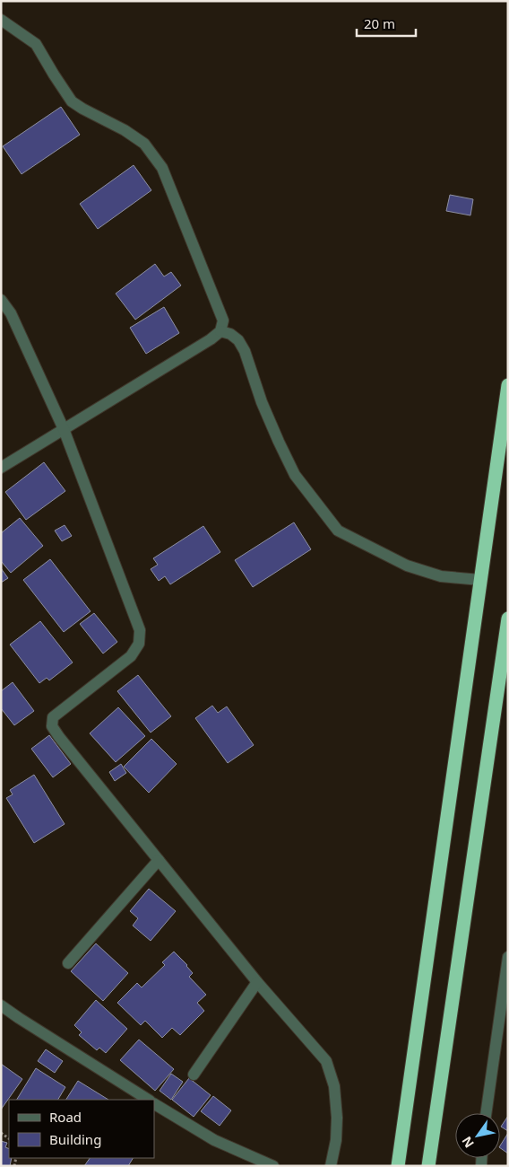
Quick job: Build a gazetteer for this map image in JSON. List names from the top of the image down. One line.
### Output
{"legend":["Road","Building"],"scale_bar":"20 m","north":"bottom left"}
